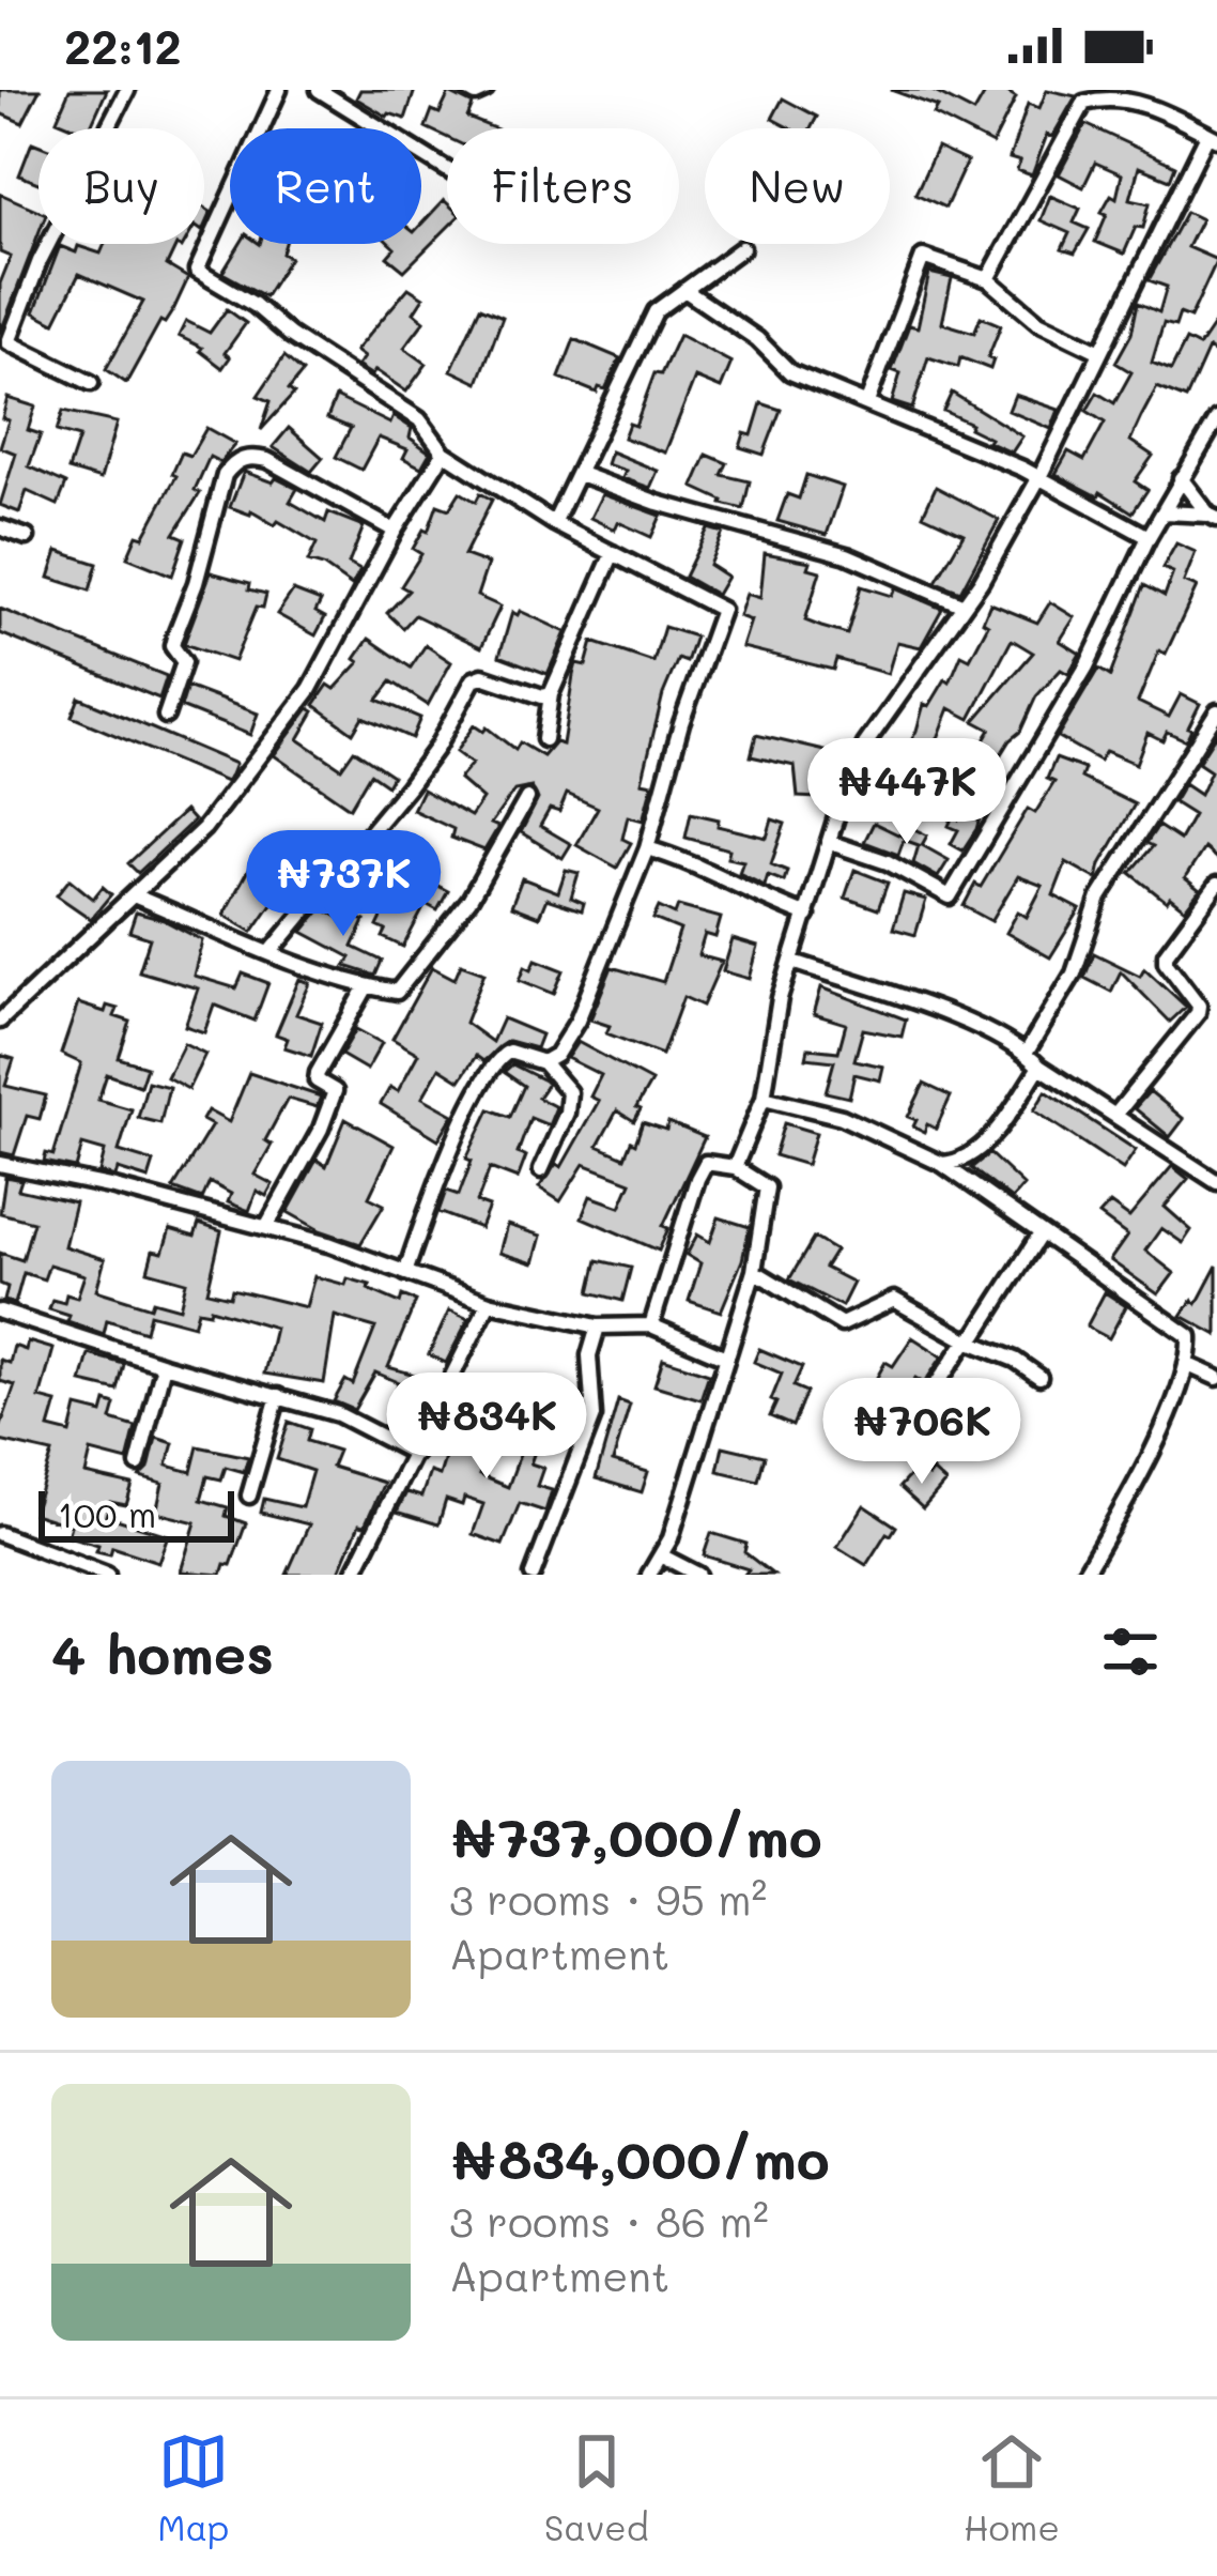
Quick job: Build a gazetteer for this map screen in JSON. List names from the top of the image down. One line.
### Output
{"scale_bar":"100 m","page":{"status":"22:12","chip":["Buy","Rent","Filters","New"],"price":["₦447K","₦737K","₦834K","₦706K"],"scale":"100 m","heading":"4 homes","list":[{"name":"₦737,000/mo","note":"3 rooms · 95 m² · Apartment"},{"name":"₦834,000/mo","note":"3 rooms · 86 m² · Apartment"}],"tabs":["Map","Saved","Home"]}}
